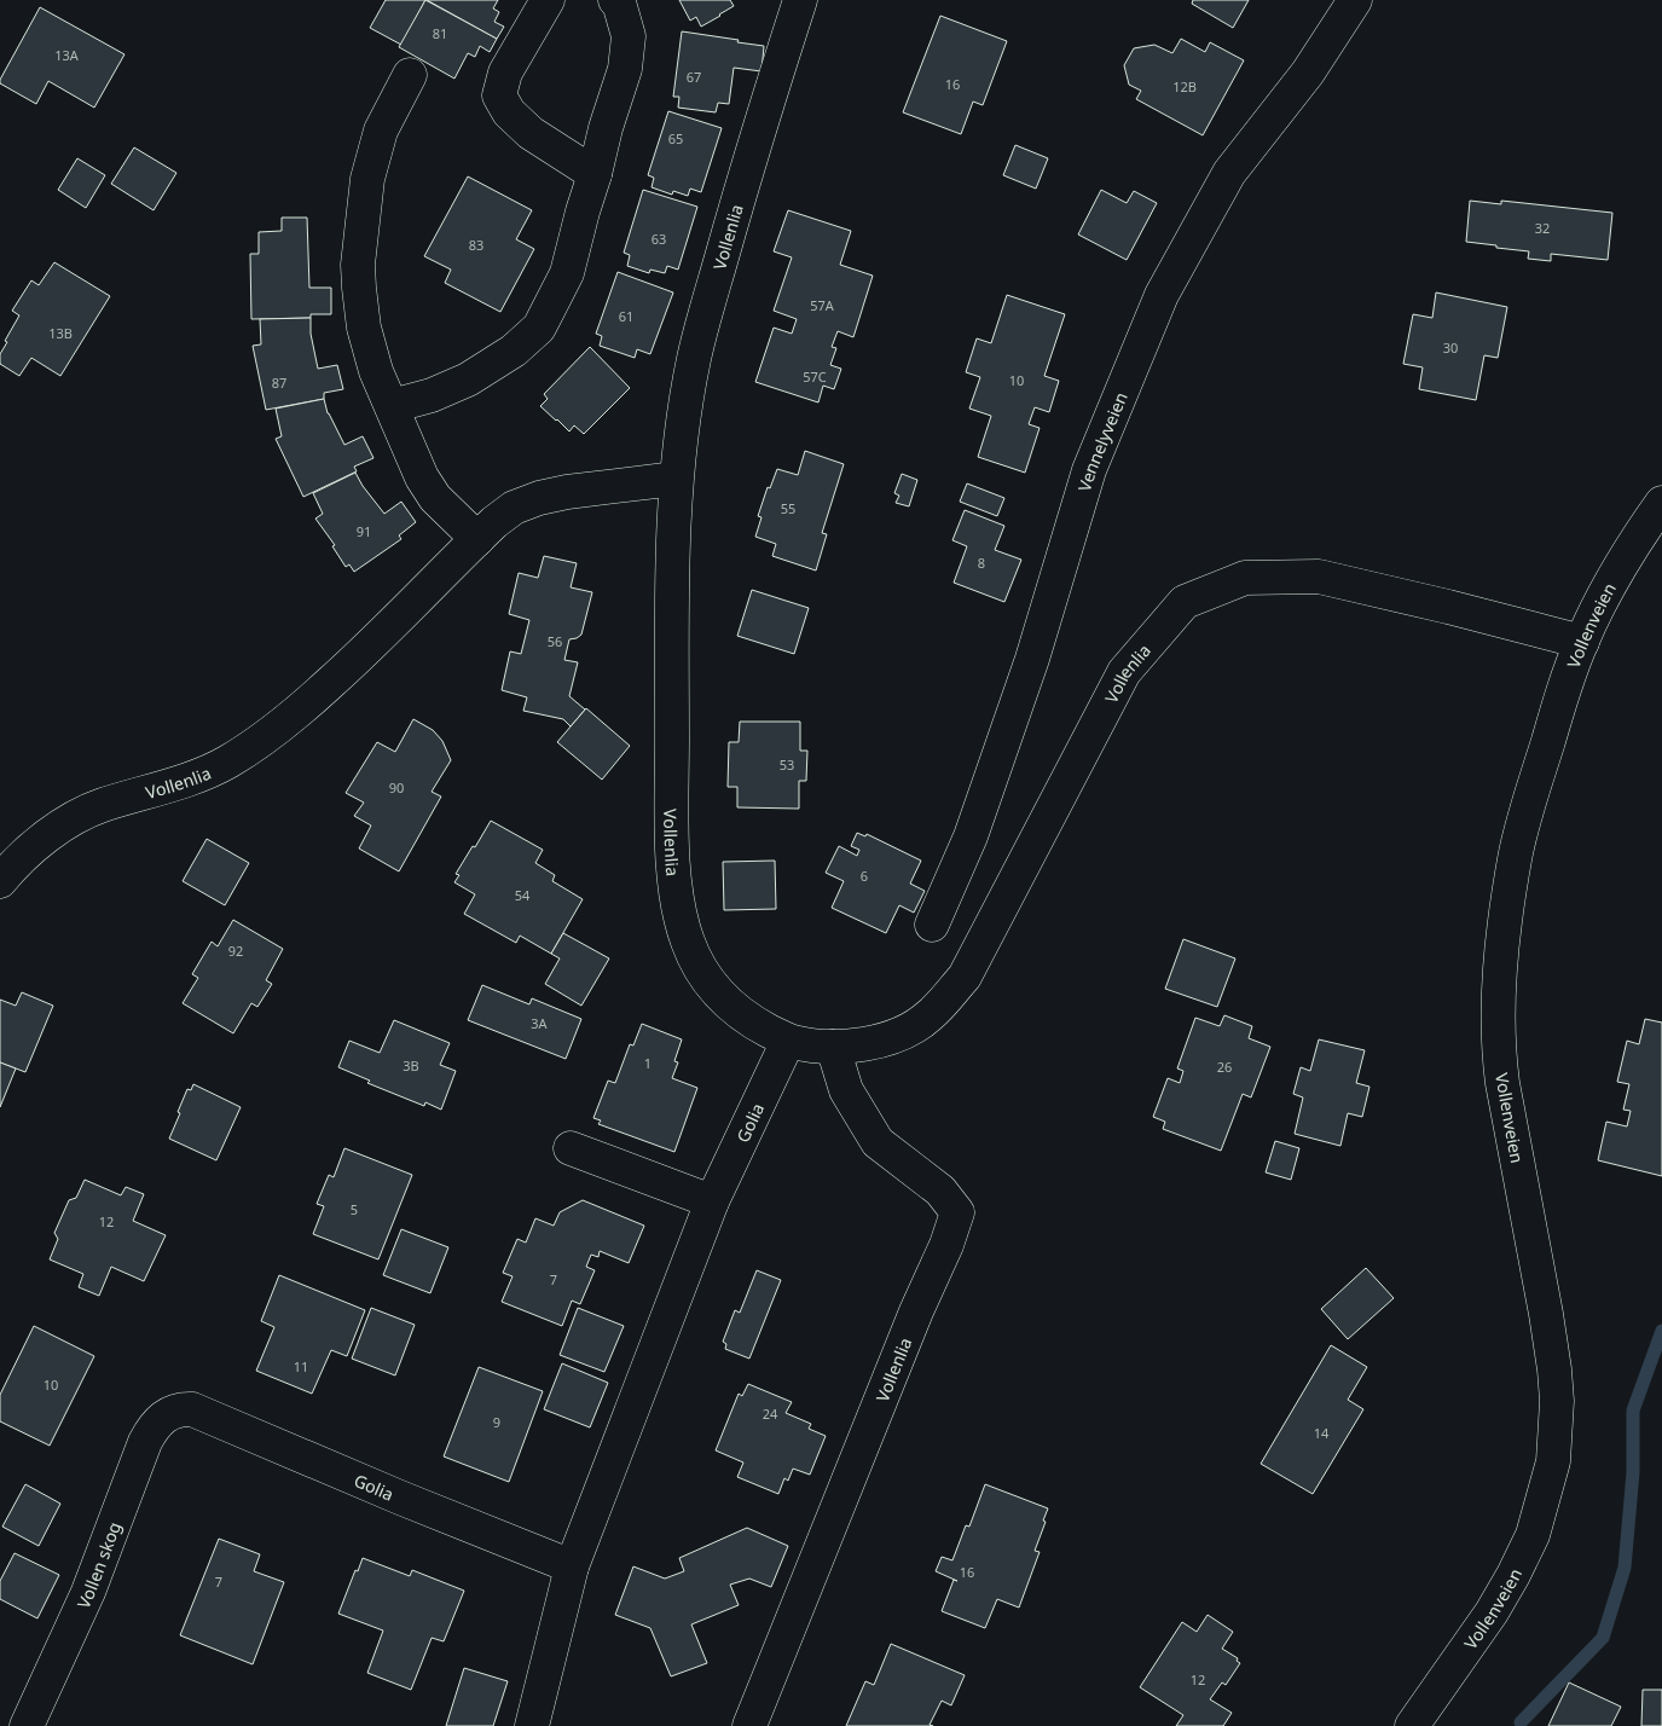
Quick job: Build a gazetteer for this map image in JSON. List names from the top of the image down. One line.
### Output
{"streets":{"street":["Vollenlia","Vennelyveien","Vollenveien","Golia","Vollen skog"]},"crossings":[["Vollenlia","Vollenveien"],["Vollenlia","Golia"],["Golia","Vollen skog"]],"house_numbers":["81","13A","67","16","12B","65","32","63","83","57A","61","13B","30","57C","10","87","55","91","8","56","53","90","6","54","92","3A","1","3B","26","5","12","7","11","10","24","9","14","16","7","12"]}
